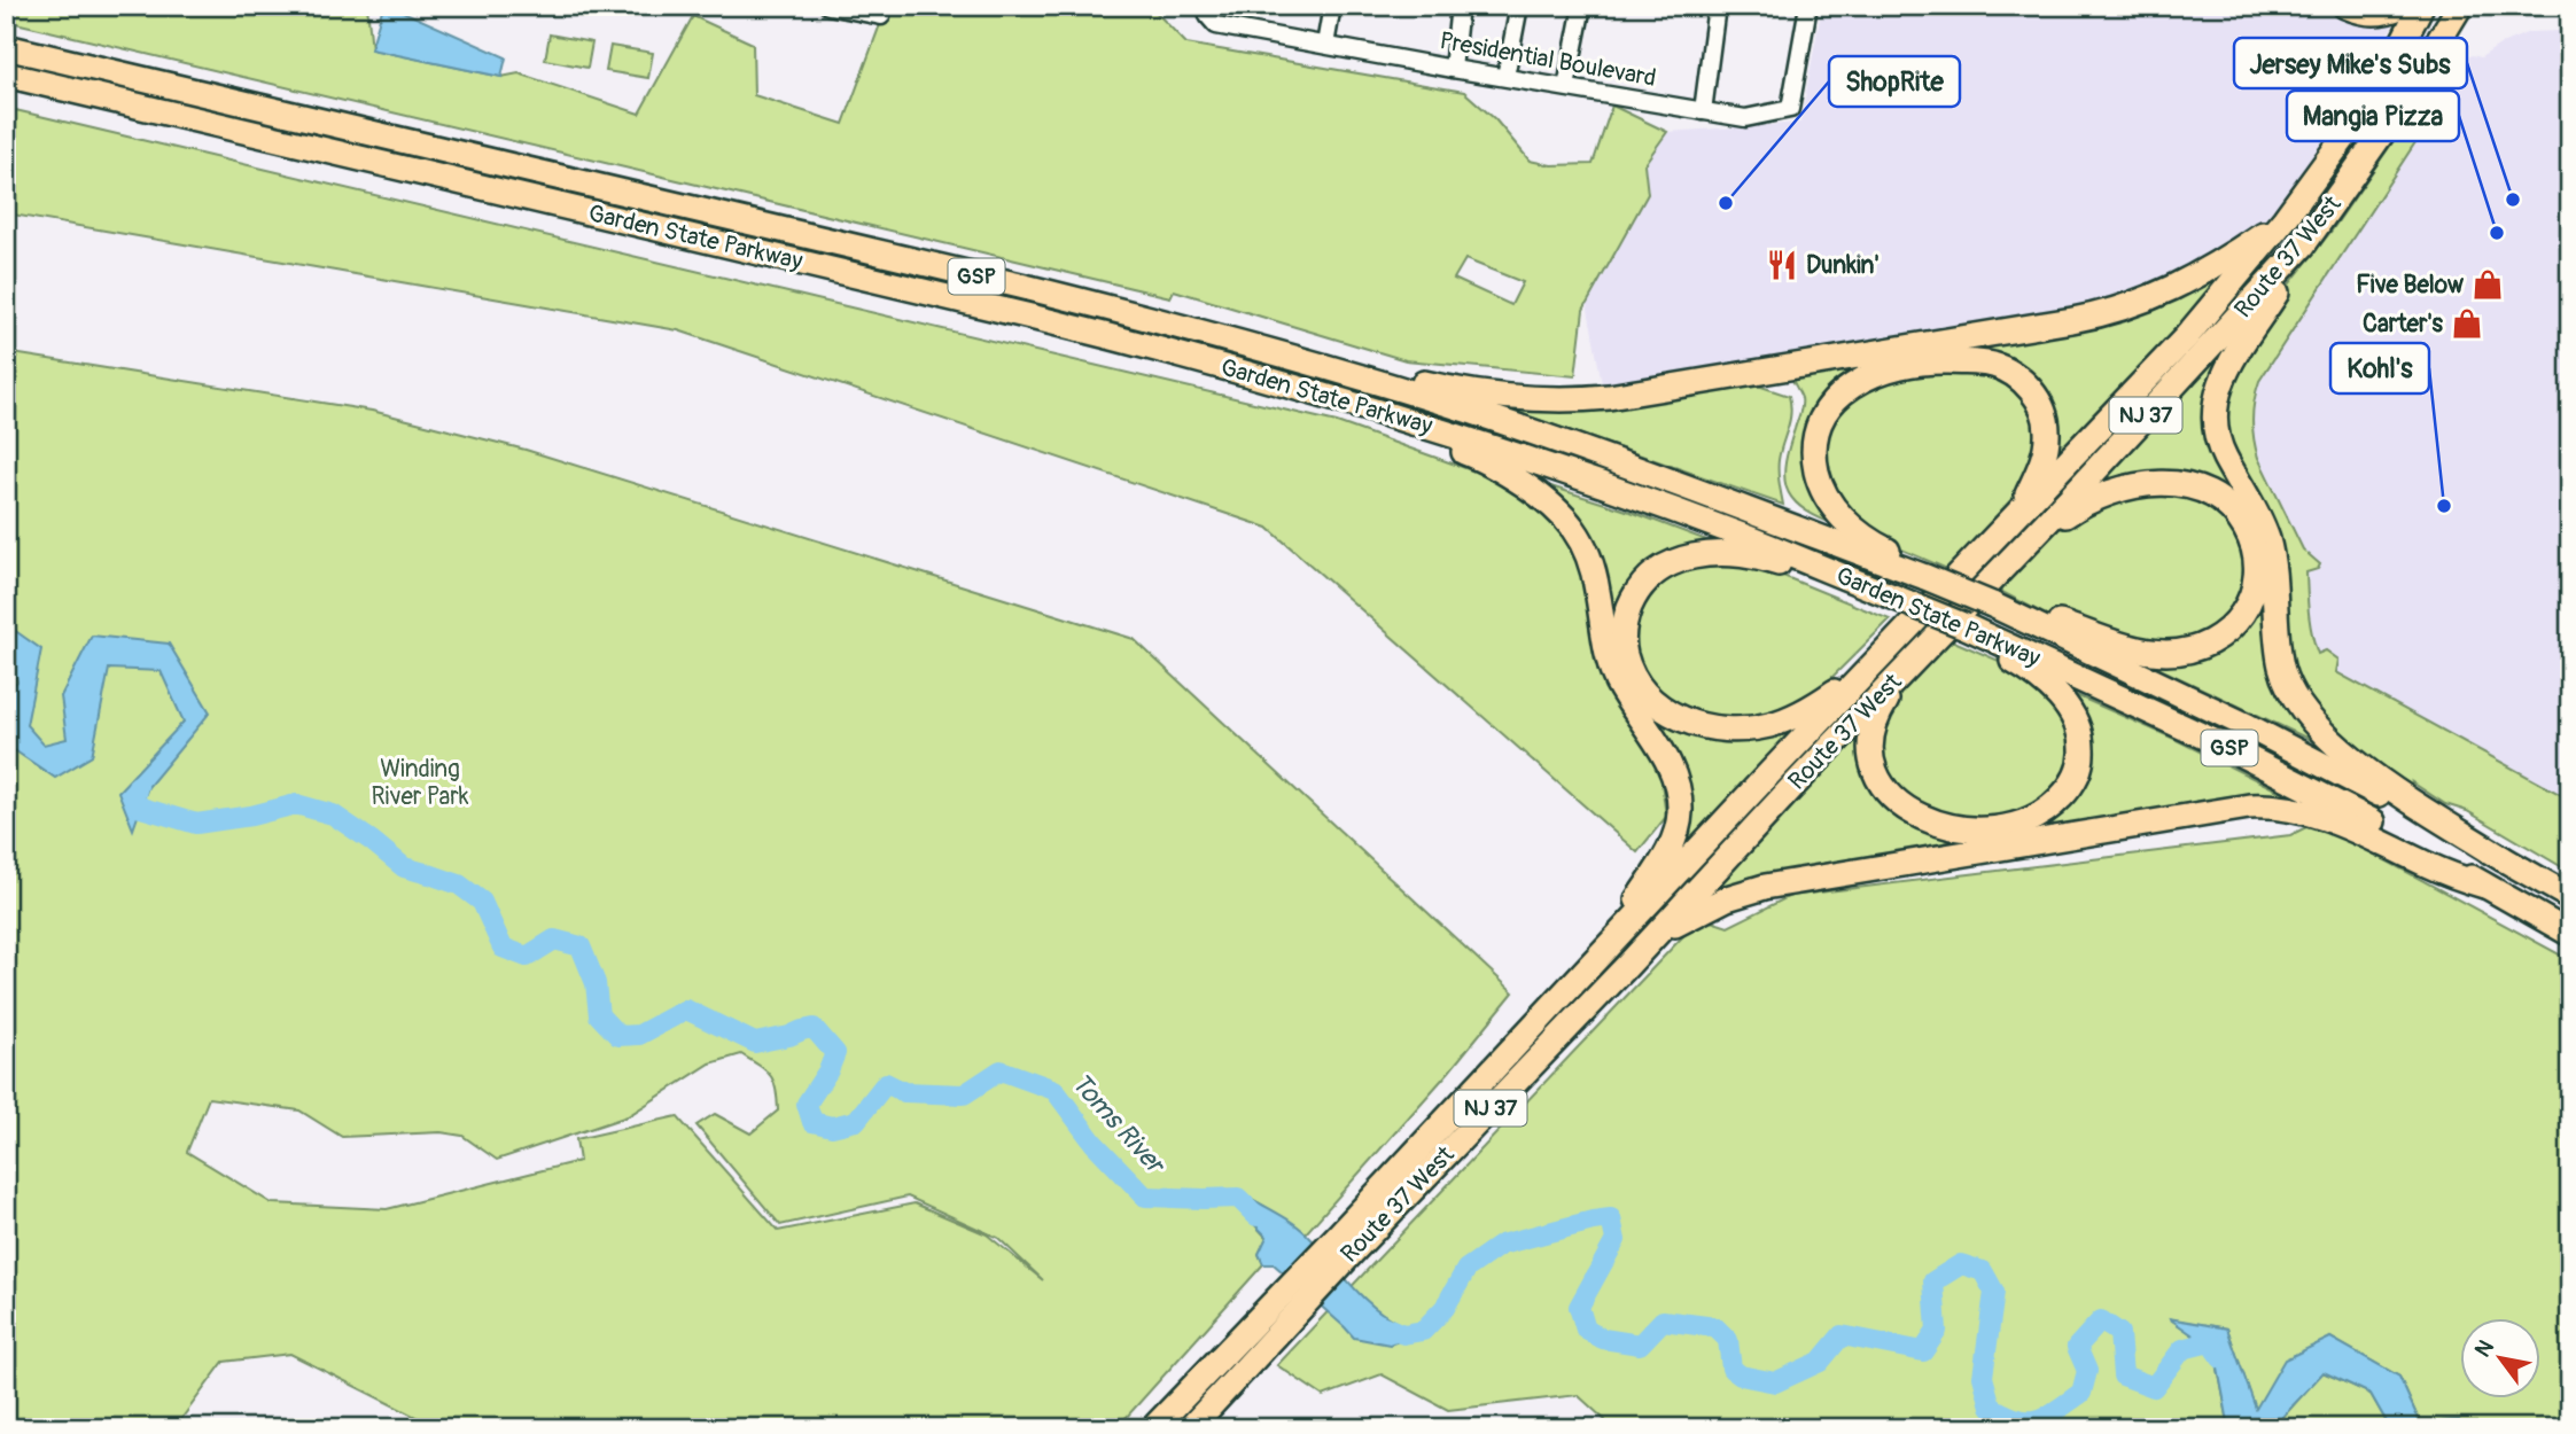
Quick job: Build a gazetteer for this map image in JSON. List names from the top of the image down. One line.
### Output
{"streets":{"highway":["Garden State Parkway","Route 37 West","GSP","NJ 37"],"street":["Presidential Boulevard"]},"water":["Toms River"],"parks":["Winding River Park"],"places":{"other":["Jersey Mike's Subs","ShopRite","Mangia Pizza","Kohl's"],"restaurant":["Dunkin'"],"shop":["Five Below","Carter's"]},"north":"top left"}
